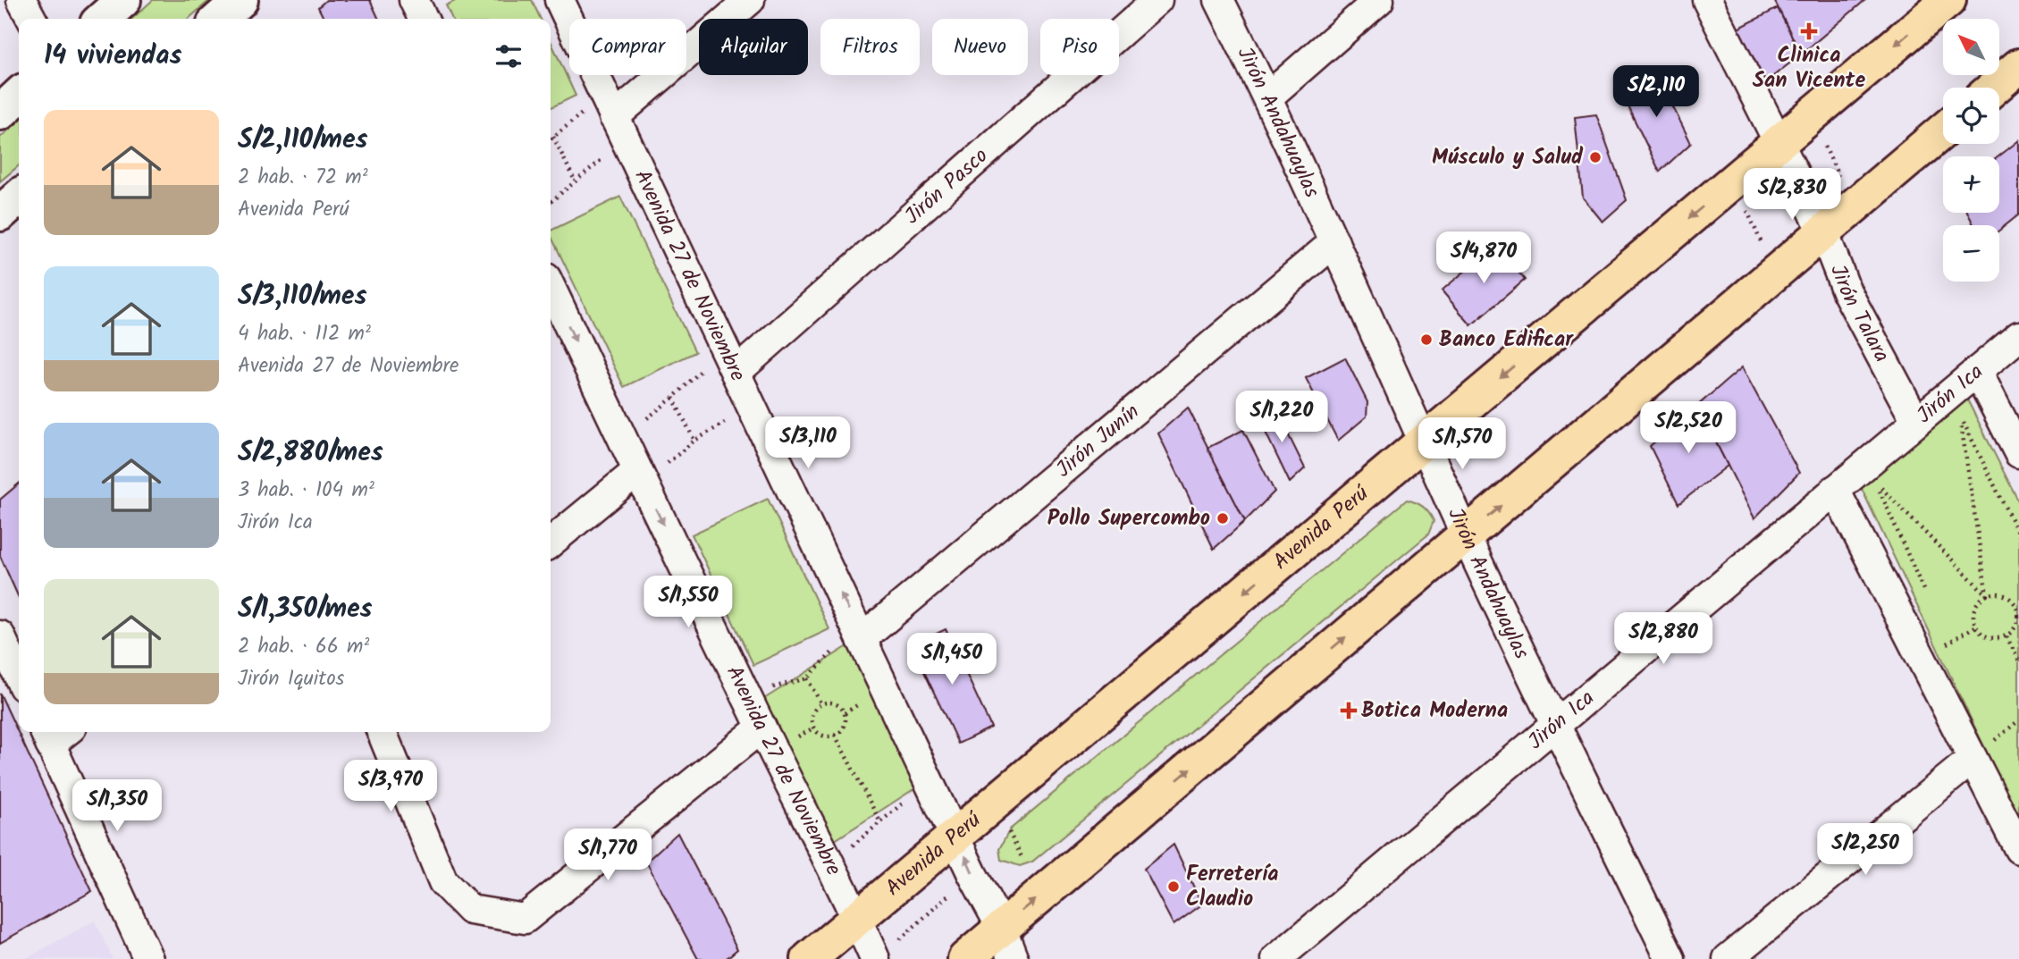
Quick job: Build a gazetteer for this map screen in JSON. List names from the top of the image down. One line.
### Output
{"streets":{"main road":["Avenida Perú"],"street":["Jirón Andahuaylas","Jirón Pasco","Avenida 27 de Noviembre","Jirón Talara","Jirón Ica","Jirón Junín"]},"crossings":[["Jirón Andahuaylas","Jirón Ica"],["Jirón Andahuaylas","Jirón Junín"],["Jirón Andahuaylas","Avenida Perú"],["Jirón Pasco","Avenida 27 de Noviembre"],["Avenida 27 de Noviembre","Jirón Junín"],["Avenida 27 de Noviembre","Avenida Perú"],["Jirón Talara","Jirón Ica"],["Jirón Talara","Avenida Perú"]],"places":{"health":["Clinica San Vicente","Botica Moderna"],"other":["Músculo y Salud","Banco Edificar","Pollo Supercombo","Ferretería Claudio"]},"north":"top left","page":{"map_buttons":["+","−"],"chip":["Comprar","Alquilar","Filtros","Nuevo","Piso"],"heading":"14 viviendas","price":["S/2,110","S/2,830","S/4,870","S/1,220","S/2,520","S/3,110","S/1,570","S/1,550","S/2,880","S/1,450","S/3,970","S/1,350","S/2,250","S/1,770"],"list":[{"name":"S/2,110/mes","note":"2 hab. · 72 m² · Avenida Perú"},{"name":"S/3,110/mes","note":"4 hab. · 112 m² · Avenida 27 de Noviembre"},{"name":"S/2,880/mes","note":"3 hab. · 104 m² · Jirón Ica"},{"name":"S/1,350/mes","note":"2 hab. · 66 m² · Jirón Iquitos"}]}}
